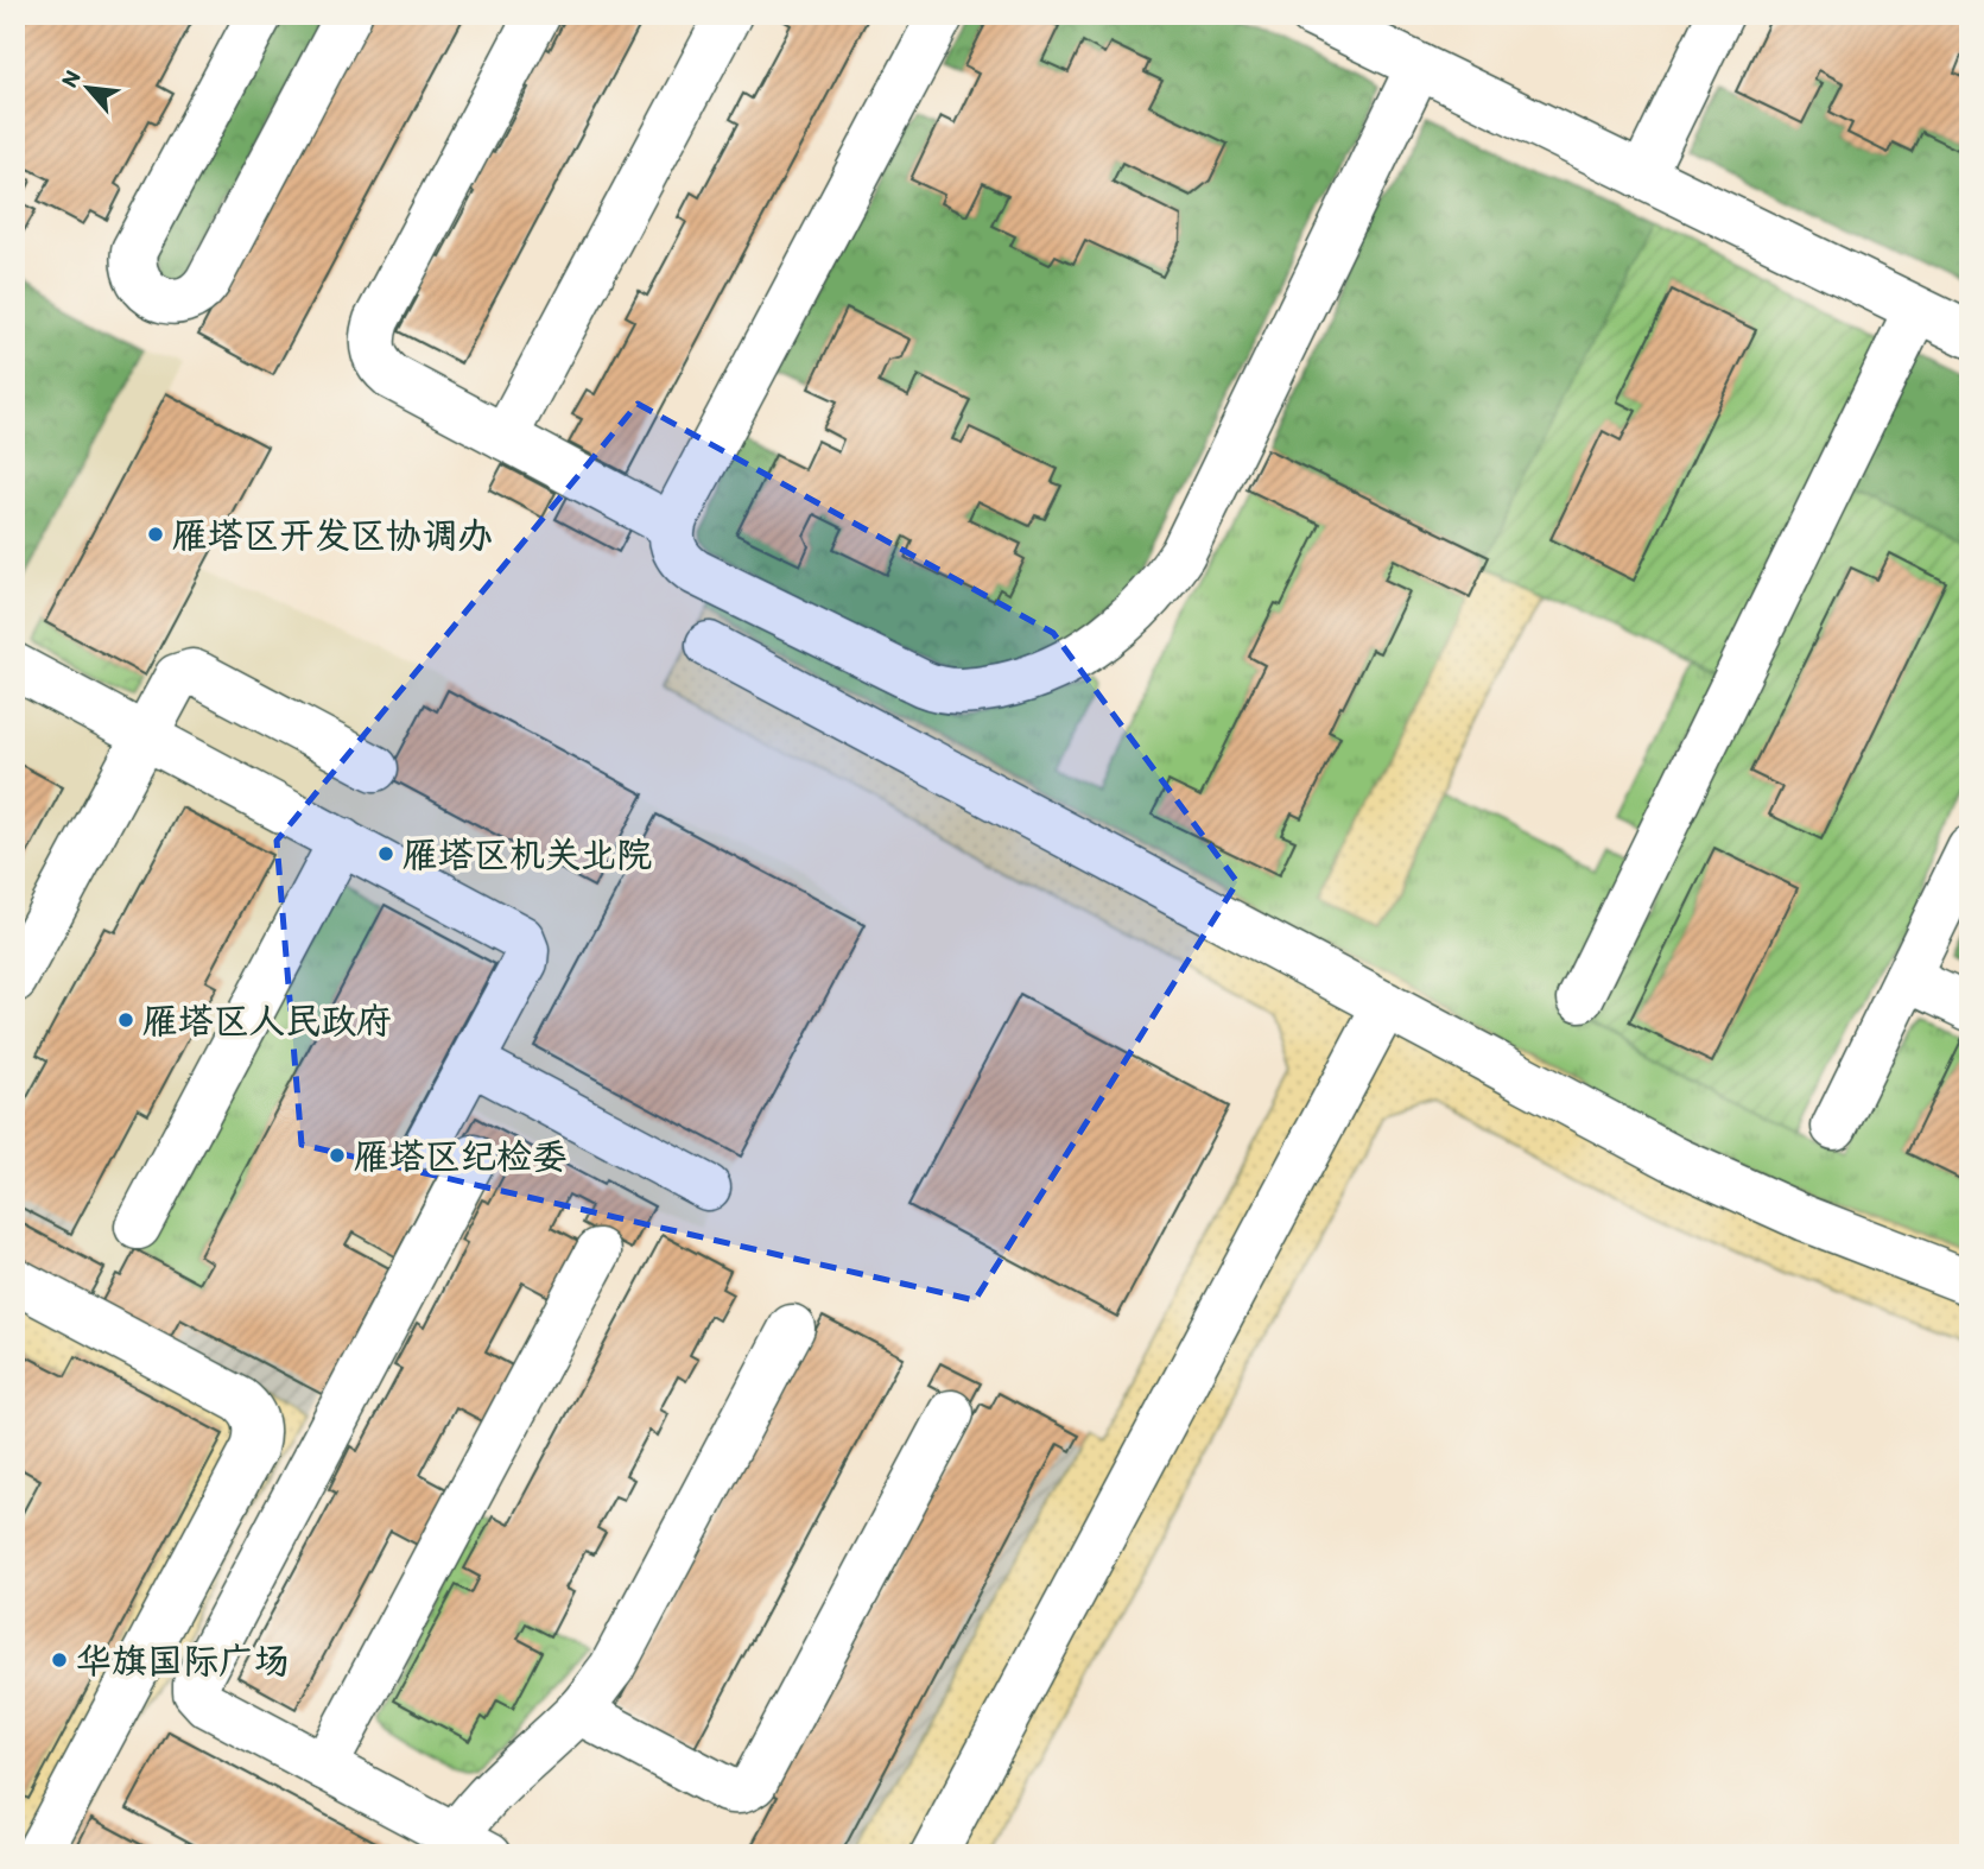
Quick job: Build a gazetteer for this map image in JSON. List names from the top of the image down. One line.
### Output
{"places":["雁塔区开发区协调办","雁塔区机关北院","雁塔区人民政府","雁塔区纪检委","华旗国际广场"],"north":"top left"}
